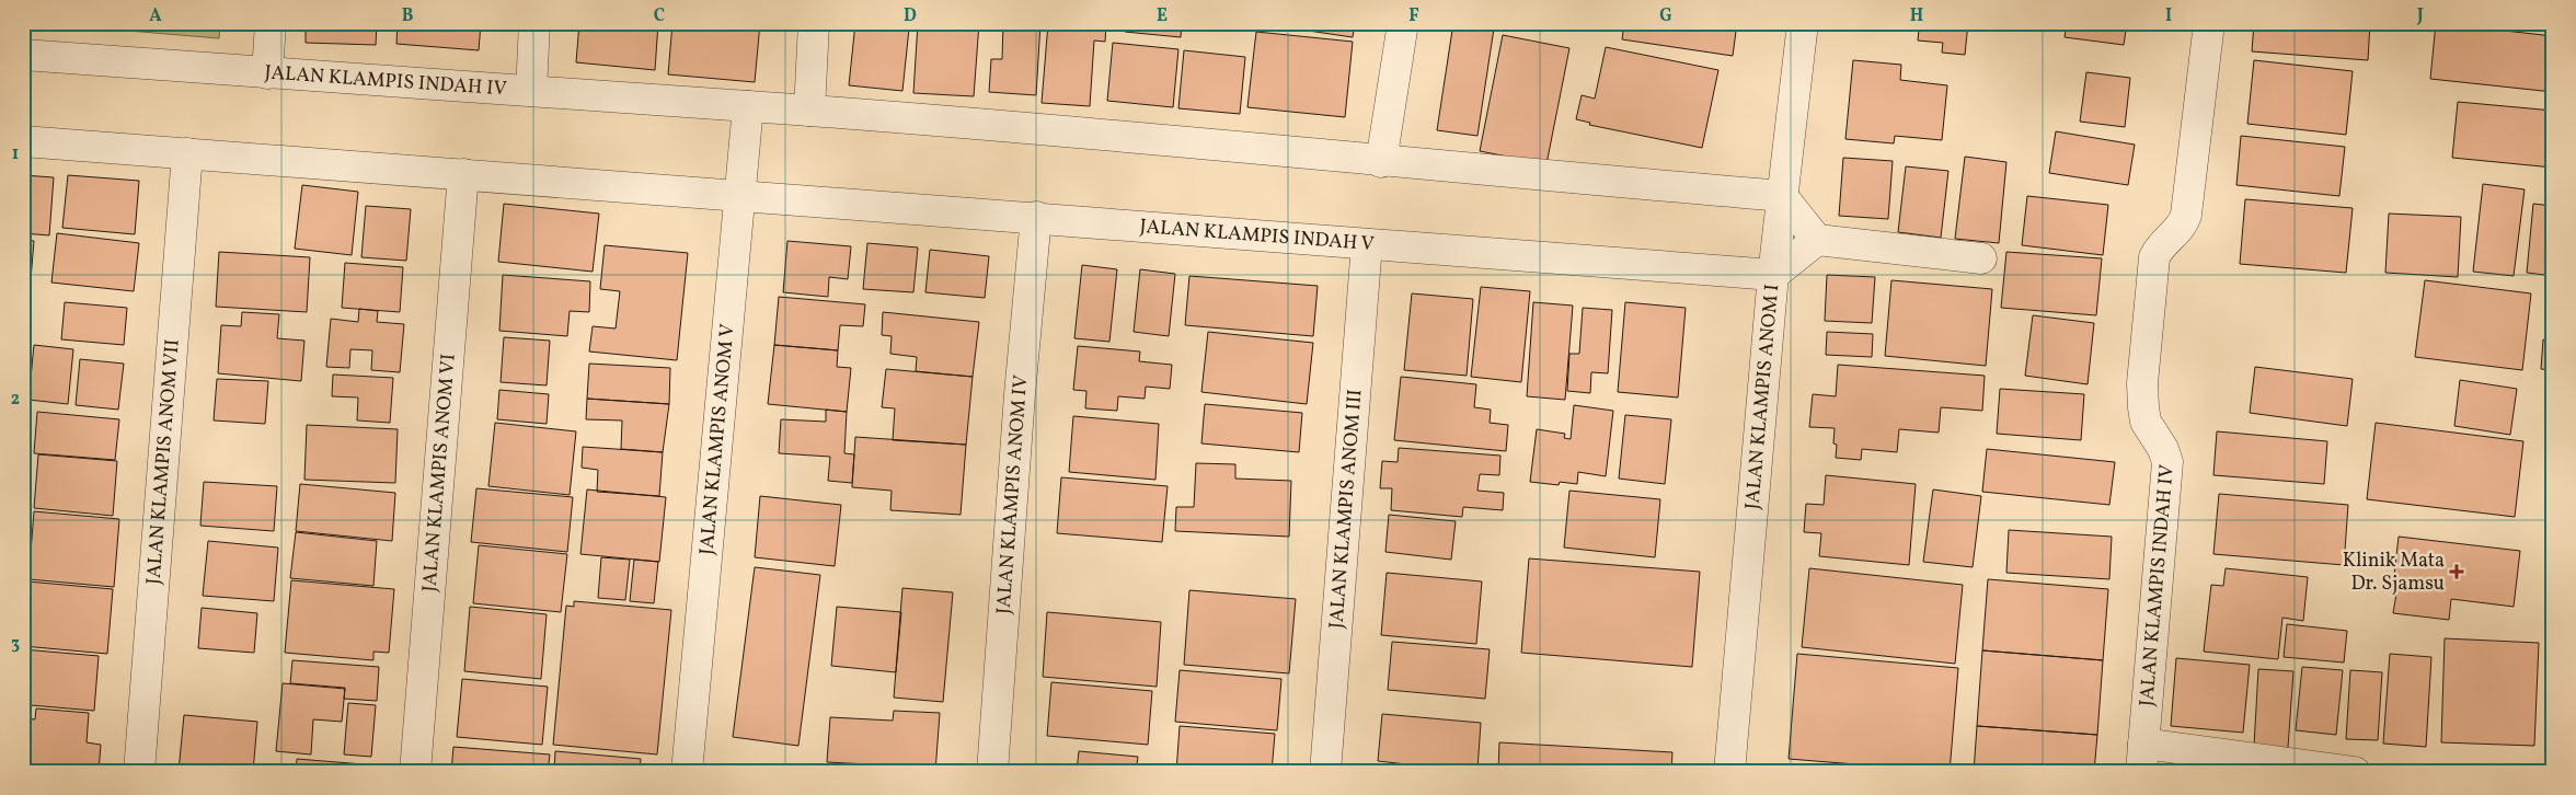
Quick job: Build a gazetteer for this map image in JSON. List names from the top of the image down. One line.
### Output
{"streets":{"street":["JALAN KLAMPIS INDAH IV","JALAN KLAMPIS INDAH V","JALAN KLAMPIS ANOM I","JALAN KLAMPIS ANOM V","JALAN KLAMPIS ANOM VII","JALAN KLAMPIS ANOM VI","JALAN KLAMPIS ANOM IV","JALAN KLAMPIS ANOM III"]},"crossings":[["JALAN KLAMPIS INDAH IV","JALAN KLAMPIS ANOM V"],["JALAN KLAMPIS INDAH V","JALAN KLAMPIS ANOM I"],["JALAN KLAMPIS INDAH V","JALAN KLAMPIS ANOM V"],["JALAN KLAMPIS INDAH V","JALAN KLAMPIS ANOM IV"],["JALAN KLAMPIS INDAH V","JALAN KLAMPIS ANOM III"]],"places":{"health":["Klinik Mata Dr. Sjamsu"]},"grid":{"columns":["A","B","C","D","E","F","G","H","I","J"],"rows":["1","2","3"]}}
